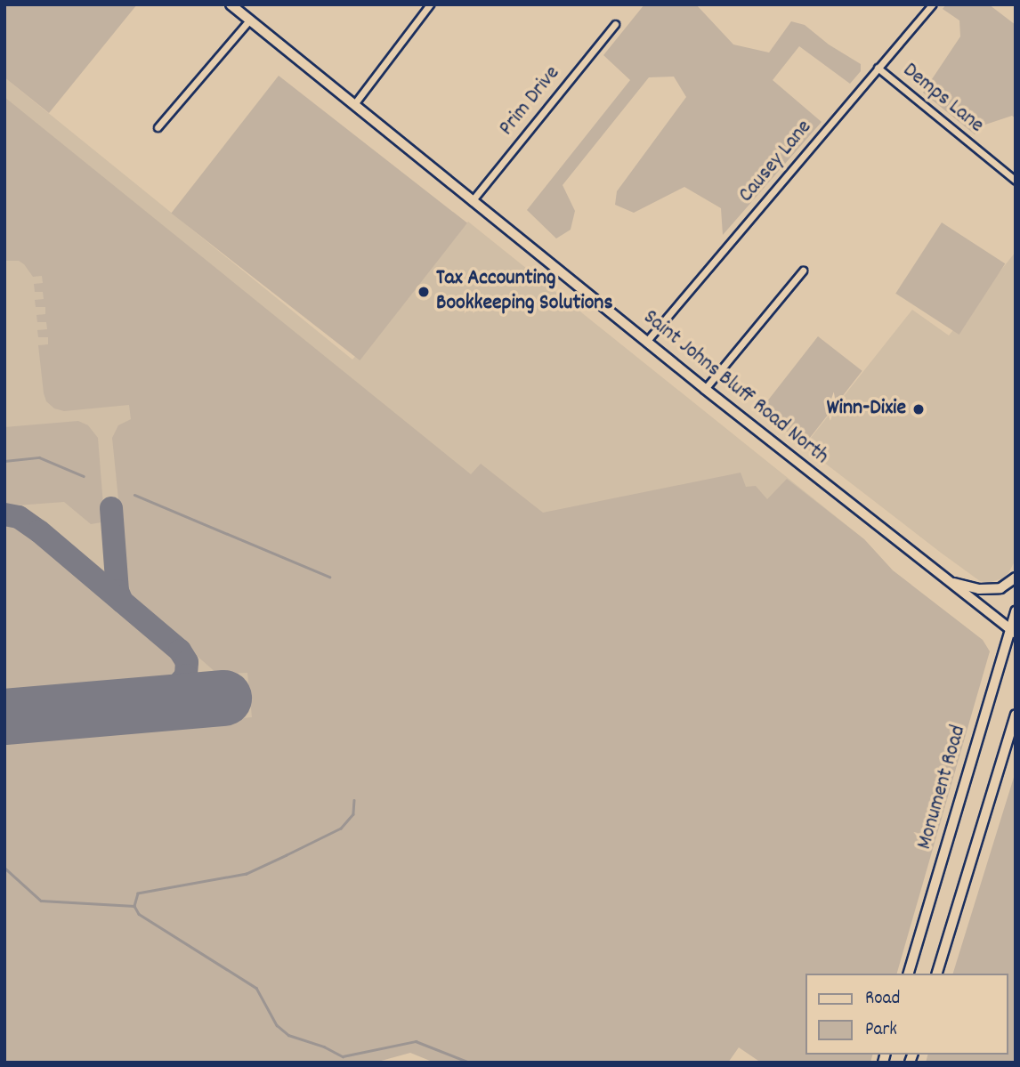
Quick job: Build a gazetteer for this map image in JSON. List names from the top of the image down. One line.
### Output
{"streets":{"main road":["Saint Johns Bluff Road North","Monument Road"],"street":["Demps Lane","Prim Drive","Causey Lane"]},"crossings":[["Demps Lane","Causey Lane"],["Prim Drive","Saint Johns Bluff Road North"],["Causey Lane","Saint Johns Bluff Road North"],["Saint Johns Bluff Road North","Monument Road"]],"places":["Tax Accounting Bookkeeping Solutions","Winn-Dixie"],"legend":["Road","Park"]}
